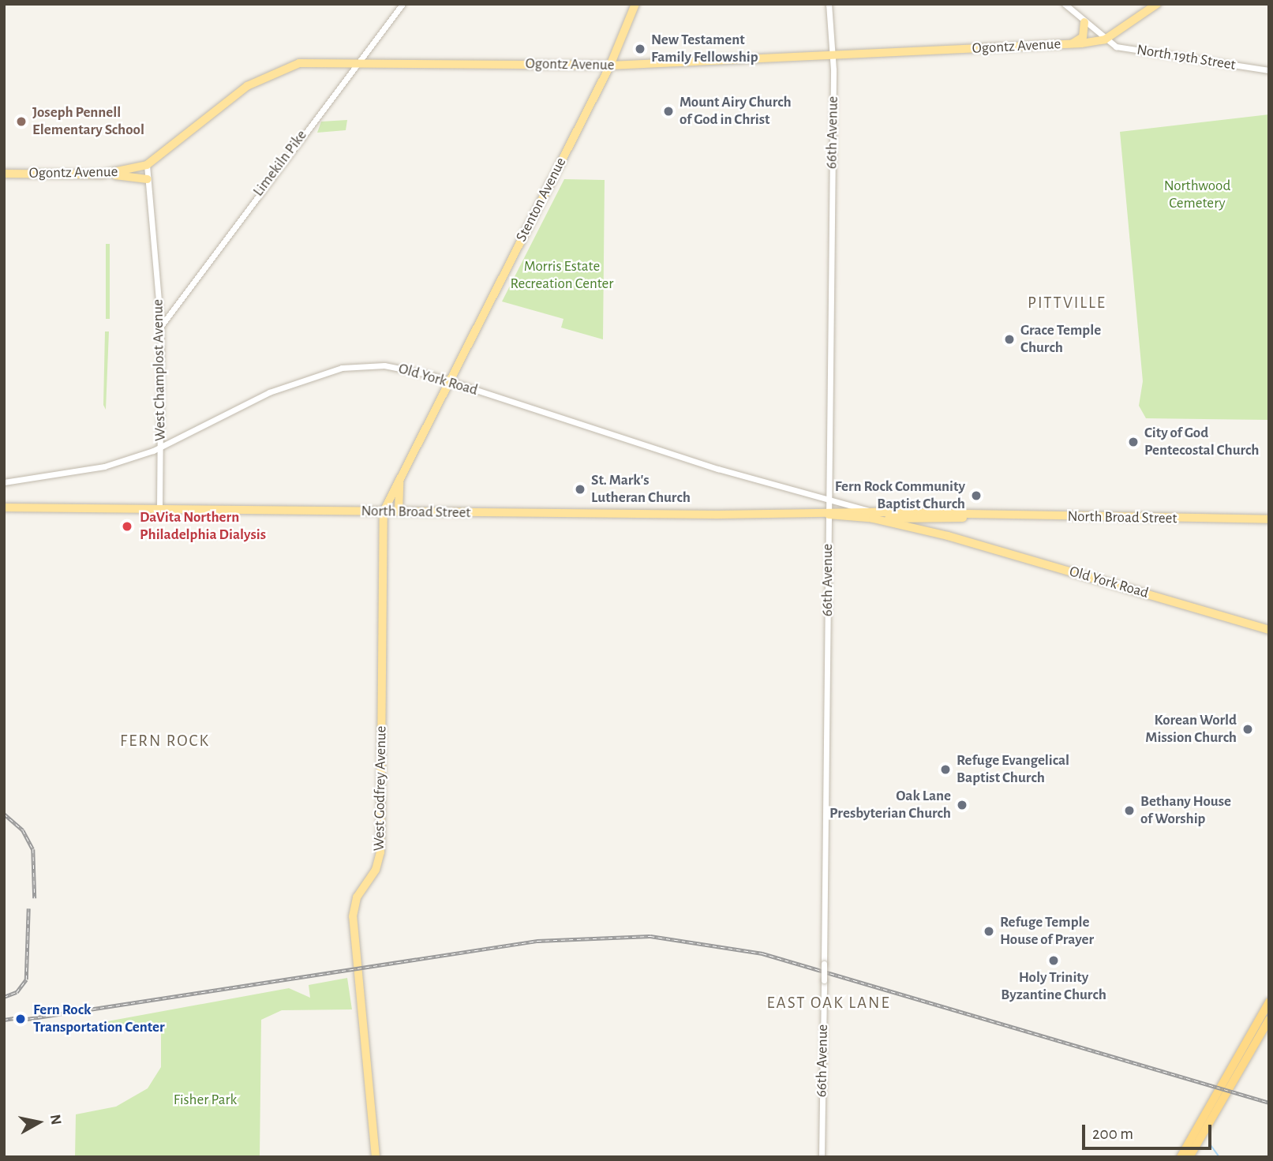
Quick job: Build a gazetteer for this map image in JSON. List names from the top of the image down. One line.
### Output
{"streets":{"main road":["Ogontz Avenue","Stenton Avenue","Old York Road","North Broad Street","West Godfrey Avenue"],"street":["North 19th Street","66th Avenue","Limekiln Pike","West Champlost Avenue"]},"crossings":[["Ogontz Avenue","North 19th Street"],["Ogontz Avenue","66th Avenue"],["Ogontz Avenue","Limekiln Pike"],["Ogontz Avenue","Stenton Avenue"],["Ogontz Avenue","West Champlost Avenue"],["66th Avenue","Old York Road"],["66th Avenue","North Broad Street"],["Limekiln Pike","West Champlost Avenue"],["Stenton Avenue","Old York Road"],["Stenton Avenue","North Broad Street"],["Stenton Avenue","West Godfrey Avenue"],["West Champlost Avenue","Old York Road"],["West Champlost Avenue","North Broad Street"],["Old York Road","North Broad Street"],["North Broad Street","West Godfrey Avenue"]],"districts":["PITTVILLE","FERN ROCK","EAST OAK LANE"],"parks":["Northwood Cemetery","Morris Estate Recreation Center","Fisher Park"],"places":["New Testament Family Fellowship","Mount Airy Church of God in Christ","Joseph Pennell Elementary School","Grace Temple Church","City of God Pentecostal Church","St. Mark's Lutheran Church","Fern Rock Community Baptist Church","DaVita Northern Philadelphia Dialysis","Korean World Mission Church","Refuge Evangelical Baptist Church","Oak Lane Presbyterian Church","Bethany House of Worship","Refuge Temple House of Prayer","Holy Trinity Byzantine Church","Fern Rock Transportation Center"],"scale_bar":"200 m","north":"right"}
